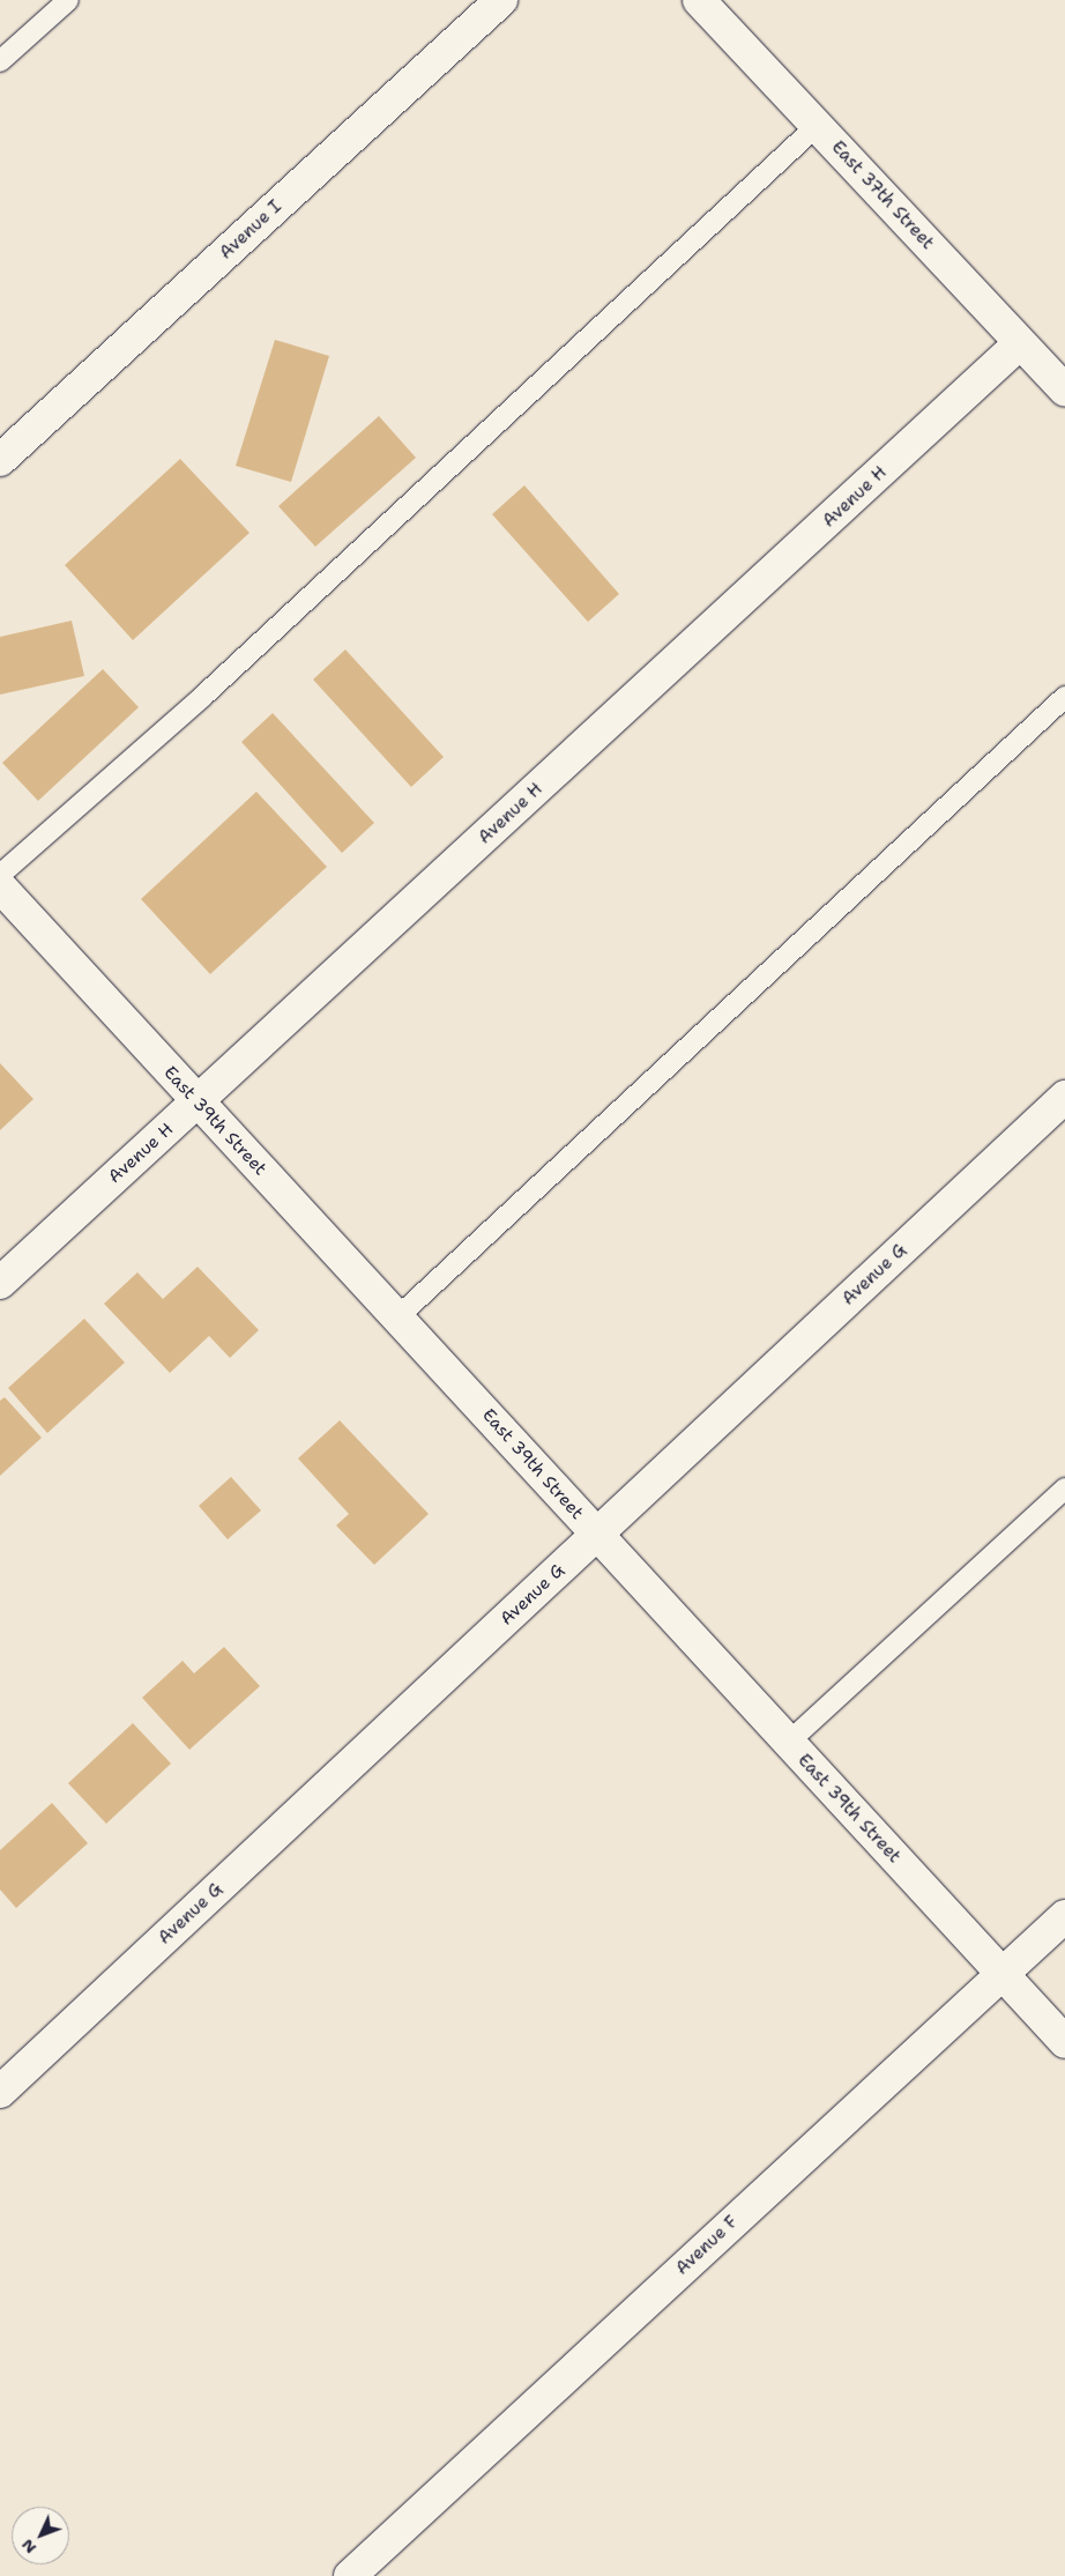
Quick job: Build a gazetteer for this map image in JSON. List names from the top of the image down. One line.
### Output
{"streets":{"street":["East 37th Street","Avenue I","Avenue H","East 39th Street","Avenue G","Avenue F"]},"crossings":[["East 37th Street","Avenue H"],["Avenue H","East 39th Street"],["East 39th Street","Avenue G"],["East 39th Street","Avenue F"]],"north":"bottom left"}
